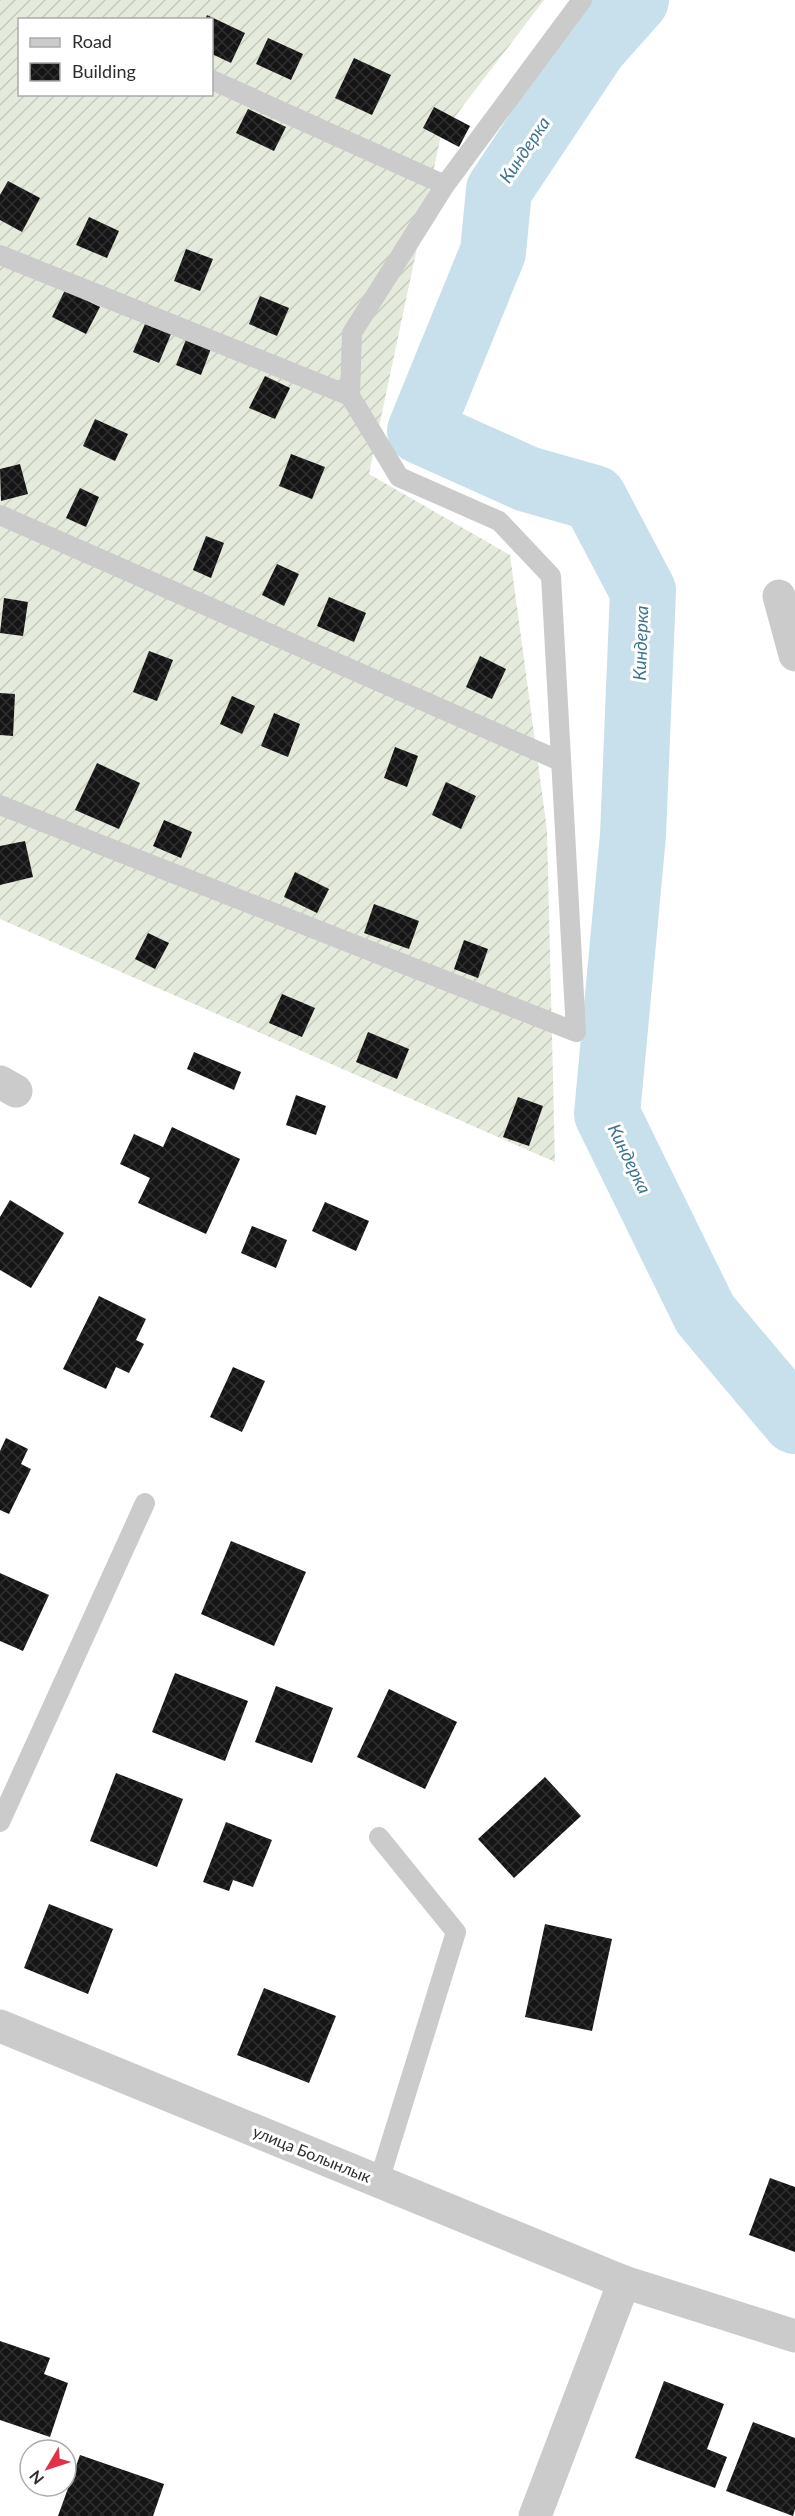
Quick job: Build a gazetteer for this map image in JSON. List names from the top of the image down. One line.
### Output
{"streets":{"street":["улица Болынлык"]},"water":["Киндерка"],"legend":["Road","Building"],"north":"bottom left"}
